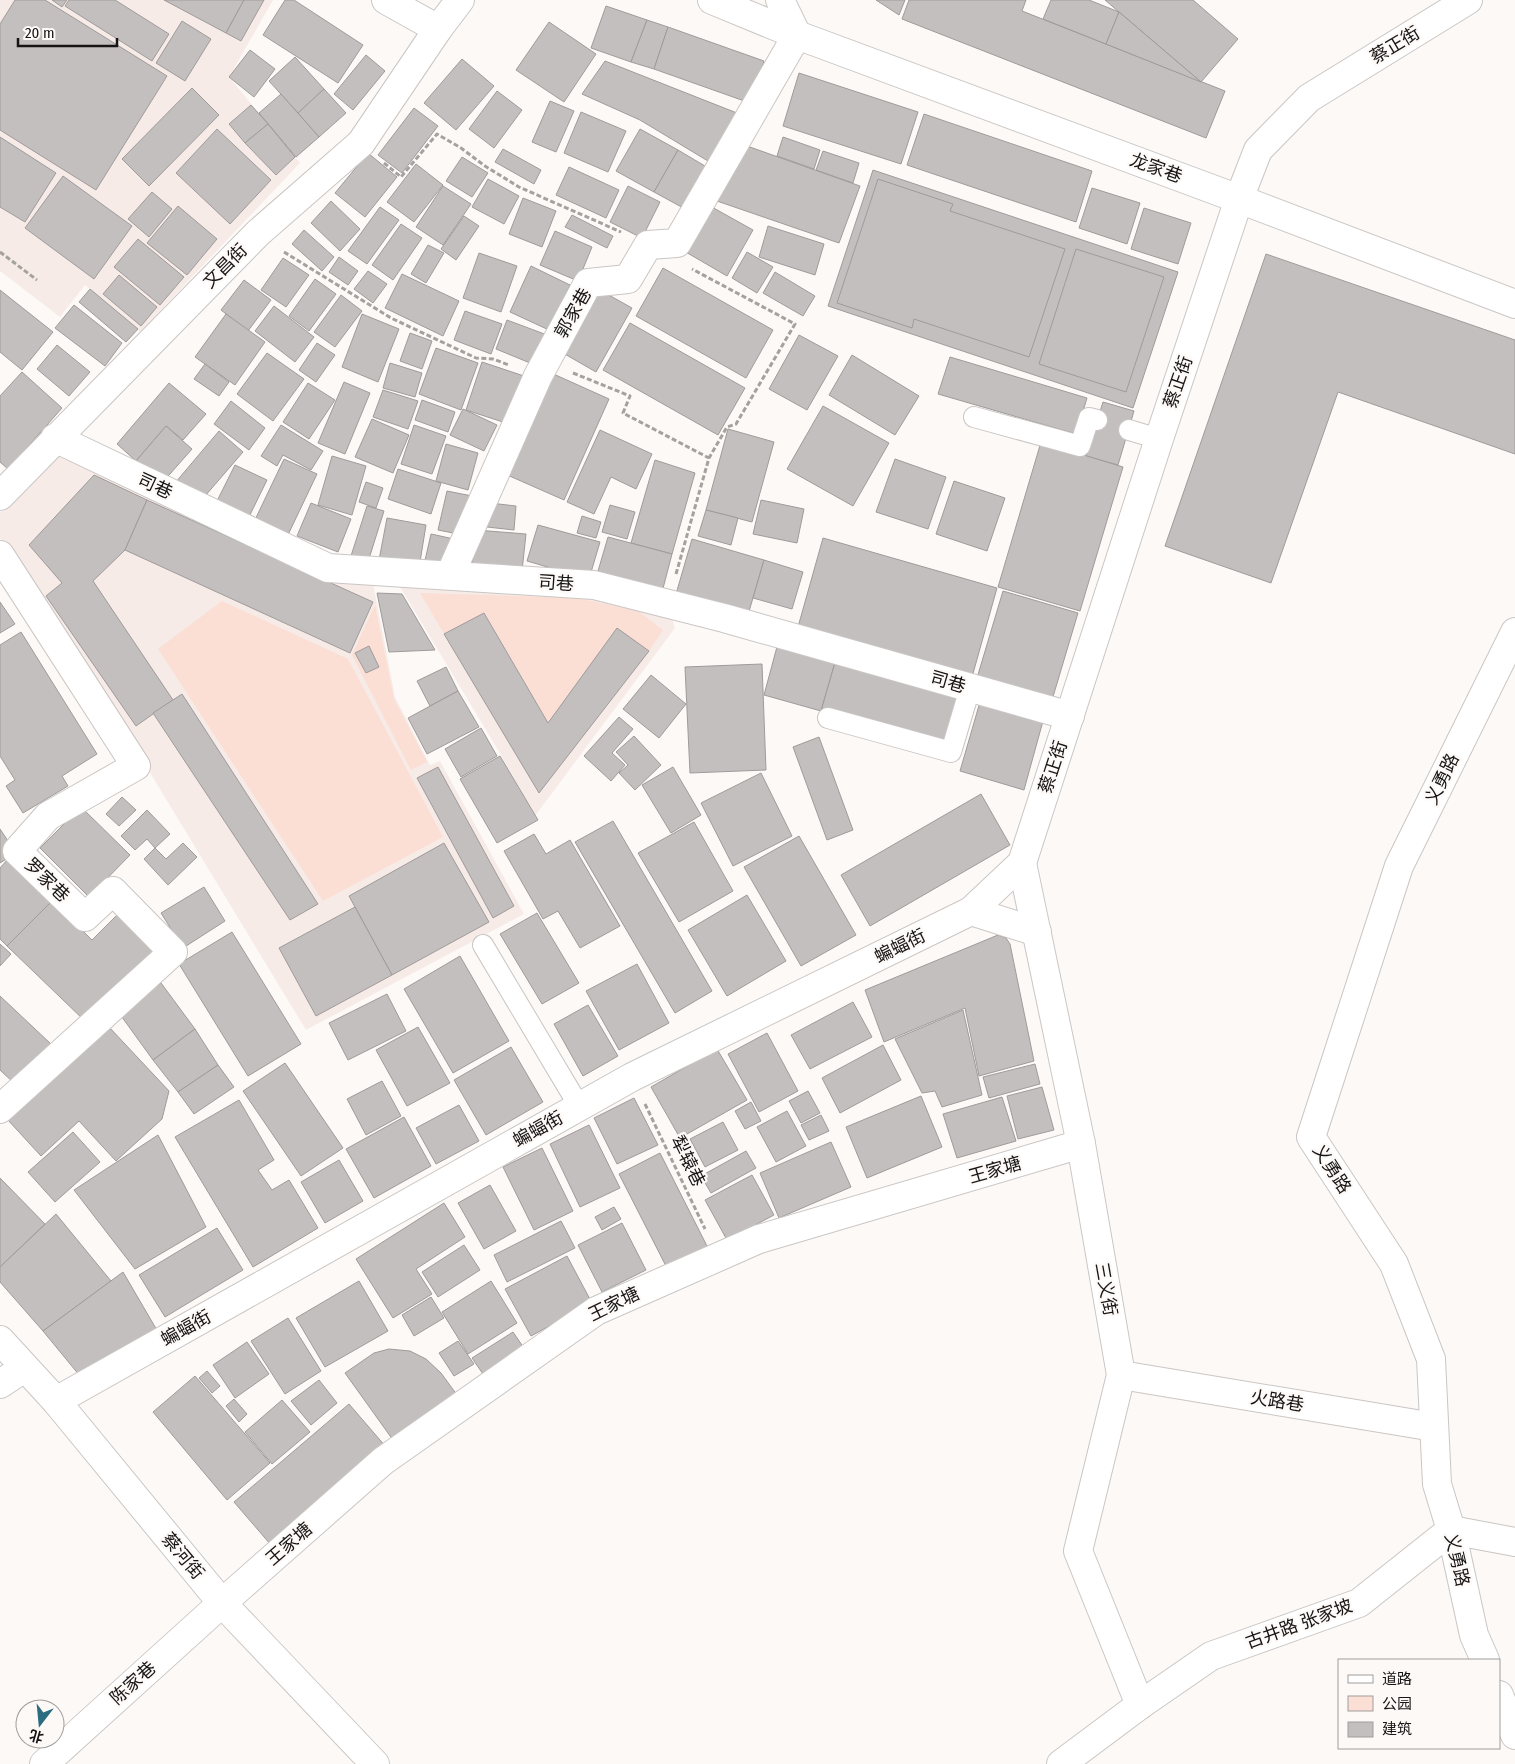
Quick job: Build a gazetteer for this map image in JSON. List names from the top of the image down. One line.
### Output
{"streets":{"street":["蔡正街","龙家巷","文昌街","郭家巷","司巷","义勇路","罗家巷","蝙蝠街","王家塘","三义街","火路巷","蔡河街","古井路 张家坡","陈家巷"],"path":["犁辕巷"]},"crossings":[["蔡正街","龙家巷"],["蔡正街","司巷"],["蔡正街","蝙蝠街"],["蔡正街","三义街"],["文昌街","司巷"],["郭家巷","司巷"],["义勇路","火路巷"],["义勇路","古井路 张家坡"],["蝙蝠街","犁辕巷"],["蝙蝠街","三义街"],["蝙蝠街","蔡河街"],["犁辕巷","王家塘"],["王家塘","三义街"],["王家塘","蔡河街"],["王家塘","陈家巷"],["三义街","火路巷"],["三义街","古井路 张家坡"],["蔡河街","陈家巷"]],"legend":["道路","公园","建筑"],"scale_bar":"20 m","north":"bottom"}
